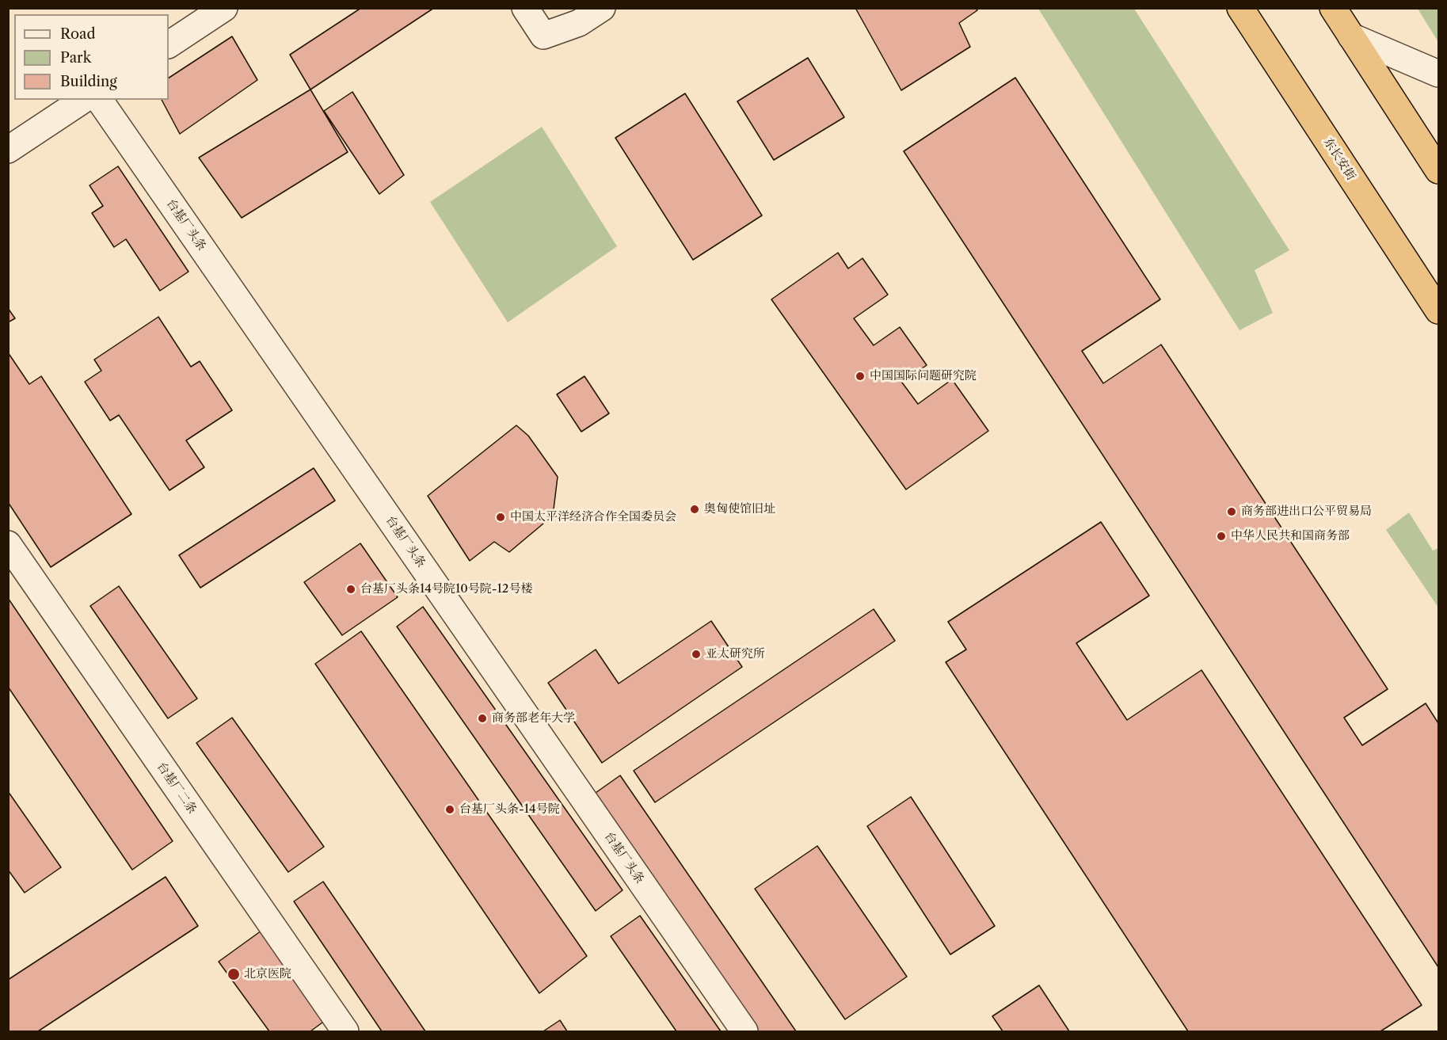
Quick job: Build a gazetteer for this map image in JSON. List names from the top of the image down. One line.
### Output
{"streets":{"highway":["东长安街"],"street":["台基厂头条","台基厂二条"]},"places":["中国国际问题研究院","奥匈使馆旧址","商务部进出口公平贸易局","中国太平洋经济合作全国委员会","中华人民共和国商务部","台基厂头条14号院10号院-12号楼","亚太研究所","商务部老年大学","台基厂头条-14号院","北京医院"],"legend":["Road","Park","Building"]}
